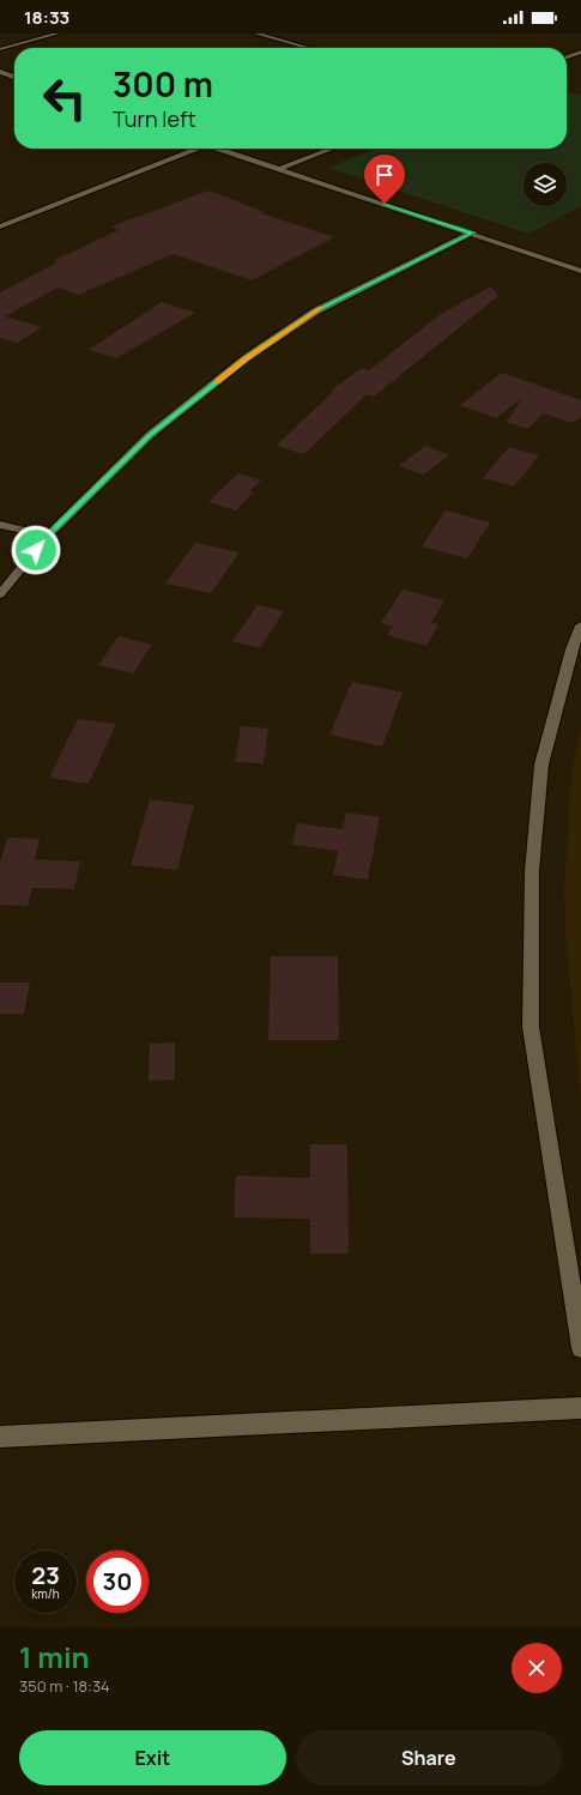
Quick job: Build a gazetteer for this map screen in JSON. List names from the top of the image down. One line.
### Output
{"page":{"status":"18:33","turn":["300 m","Turn left"],"speed":"23 km/h","limit":"30","heading":["1 min","350 m · 18:34"],"buttons":["Exit","Share"]}}
